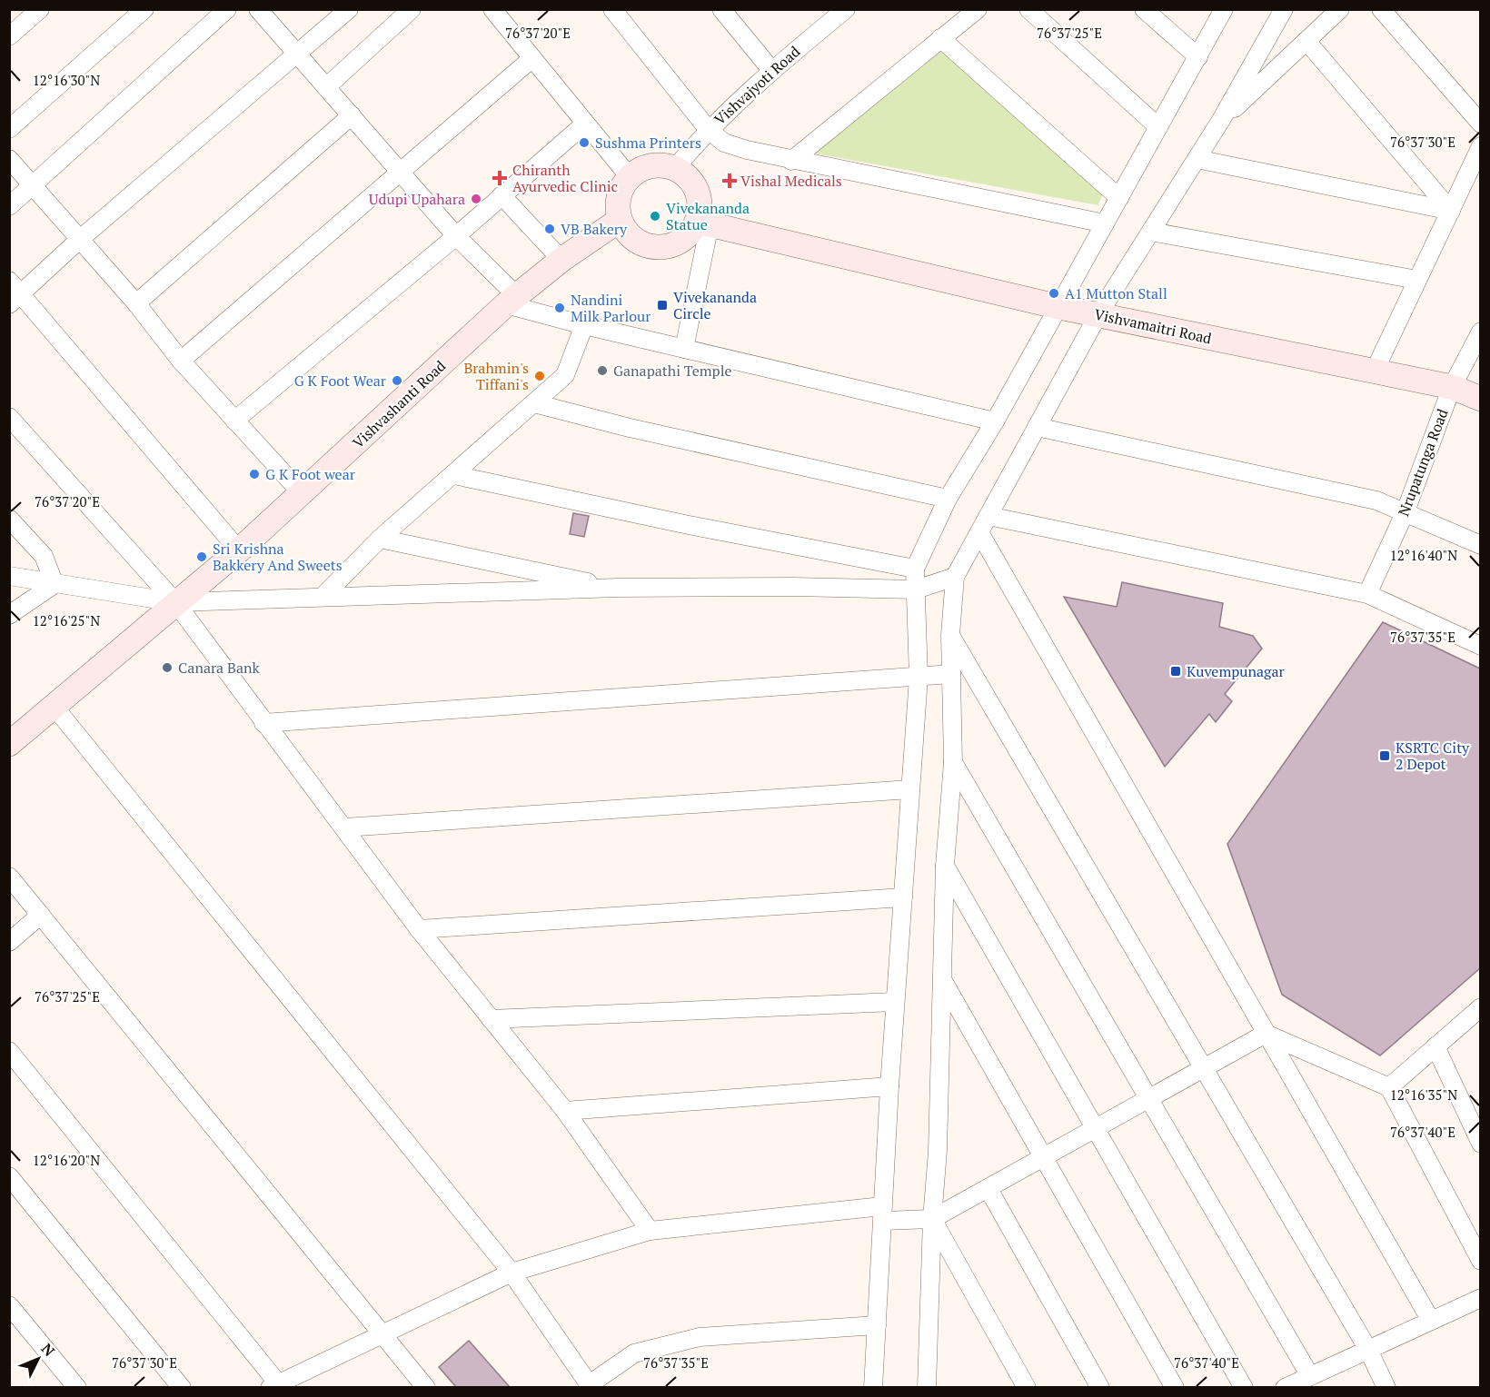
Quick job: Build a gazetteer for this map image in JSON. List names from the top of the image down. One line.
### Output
{"streets":{"street":["Vishvajyoti Road","Vishvamaitri Road","Vishvashanti Road","Nrupatunga Road"]},"crossings":[["Vishvajyoti Road","Vishvamaitri Road"],["Vishvajyoti Road","Vishvashanti Road"],["Vishvamaitri Road","Vishvashanti Road"],["Vishvamaitri Road","Nrupatunga Road"]],"places":{"other":["Sushma Printers","Udupi Upahara","Vivekananda Statue","VB Bakery","A1 Mutton Stall","Nandini Milk Parlour","Ganapathi Temple","Brahmin's Tiffani's","G K Foot Wear","G K Foot wear","Sri Krishna Bakkery And Sweets","Canara Bank"],"health":["Chiranth Ayurvedic Clinic","Vishal Medicals"],"transit":["Vivekananda Circle","Kuvempunagar","KSRTC City 2 Depot"]},"north":"top right","coordinates":["76°37'20\"E","76°37'25\"E","12°16'30\"N","76°37'30\"E","12°16'40\"N","12°16'25\"N","76°37'35\"E","12°16'35\"N","76°37'40\"E","12°16'20\"N"]}
